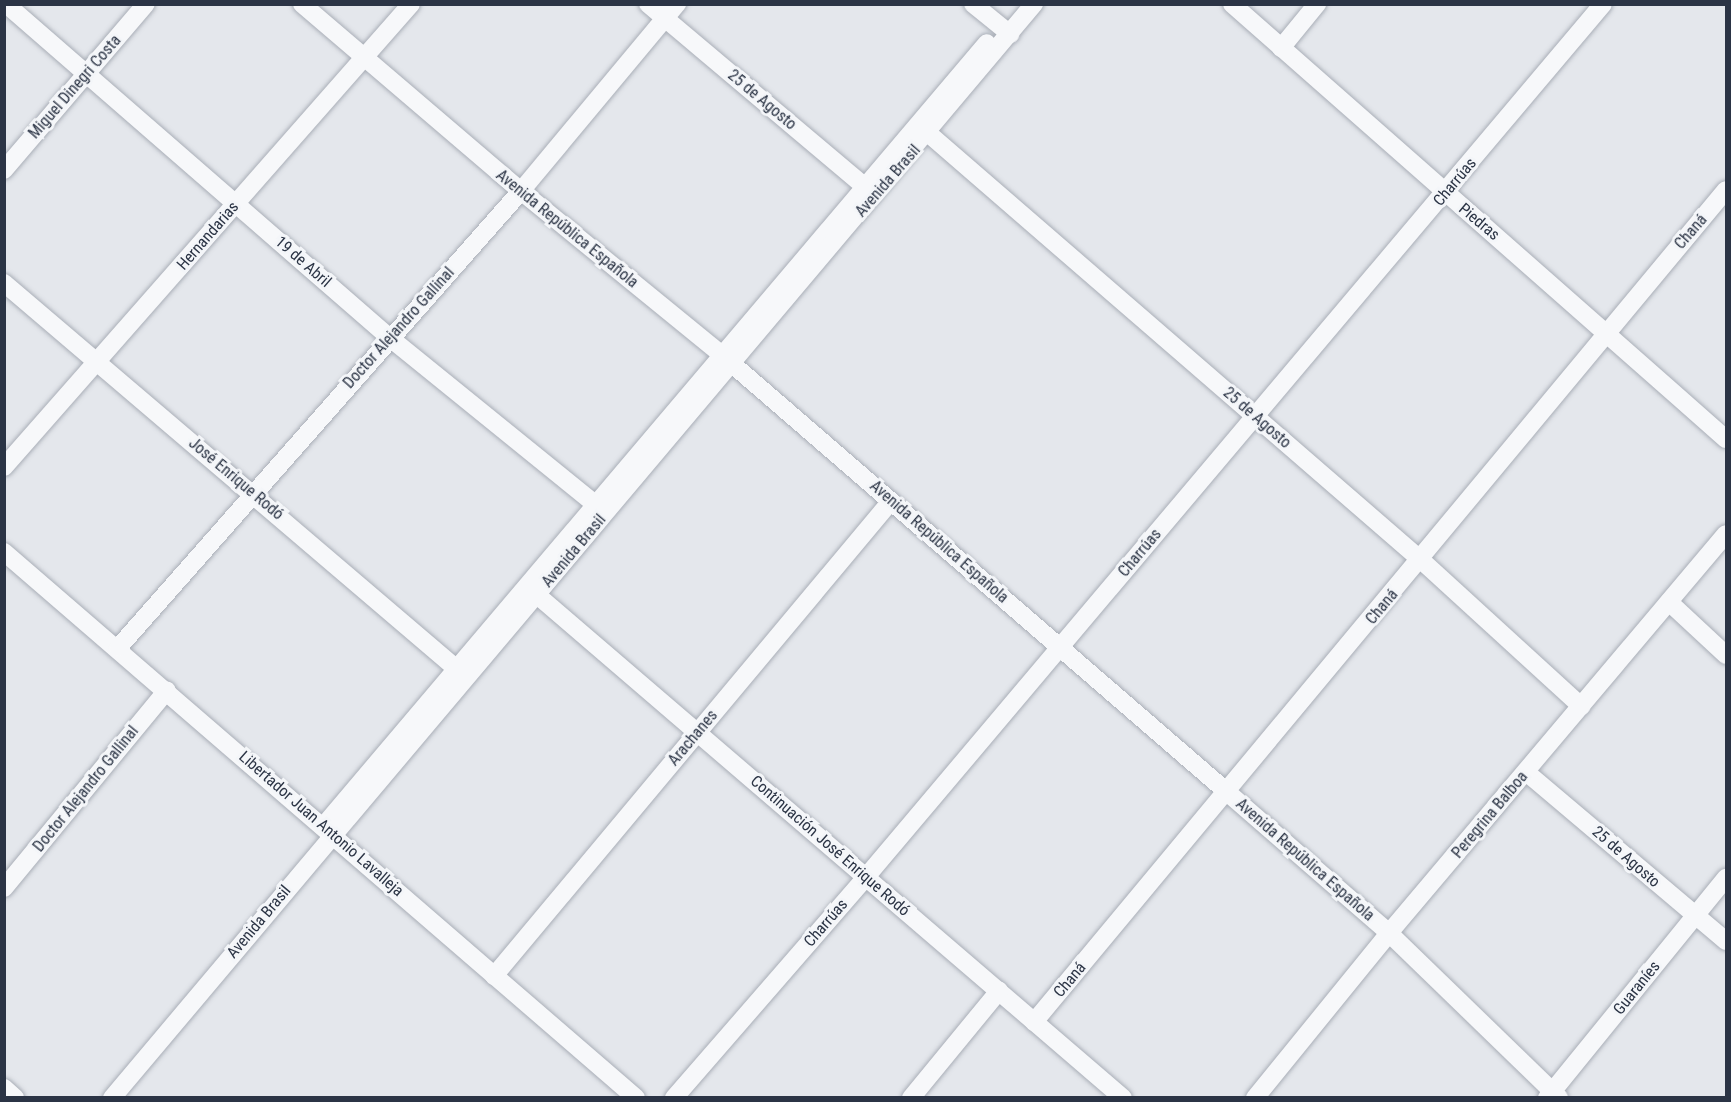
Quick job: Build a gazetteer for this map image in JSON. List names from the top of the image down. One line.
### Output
{"streets":{"street":["Miguel Dinegri Costa","25 de Agosto","Avenida Brasil","Charrúas","Piedras","Avenida República Española","Chaná","Hernandarias","19 de Abril","Doctor Alejandro Gallinal","José Enrique Rodó","Arachanes","Peregrina Balboa","Libertador Juan Antonio Lavalleja","Continuación José Enrique Rodó","Guaraníes"]},"crossings":[["Miguel Dinegri Costa","19 de Abril"],["25 de Agosto","Avenida Brasil"],["25 de Agosto","Charrúas"],["25 de Agosto","Chaná"],["25 de Agosto","Doctor Alejandro Gallinal"],["25 de Agosto","Peregrina Balboa"],["25 de Agosto","Guaraníes"],["Avenida Brasil","Avenida República Española"],["Avenida Brasil","19 de Abril"],["Avenida Brasil","José Enrique Rodó"],["Avenida Brasil","Libertador Juan Antonio Lavalleja"],["Avenida Brasil","Continuación José Enrique Rodó"],["Charrúas","Piedras"],["Charrúas","Avenida República Española"],["Charrúas","Continuación José Enrique Rodó"],["Piedras","Chaná"],["Avenida República Española","Chaná"],["Avenida República Española","Hernandarias"],["Avenida República Española","Doctor Alejandro Gallinal"],["Avenida República Española","Arachanes"],["Avenida República Española","Peregrina Balboa"],["Avenida República Española","Guaraníes"],["Chaná","Continuación José Enrique Rodó"],["Hernandarias","19 de Abril"],["Hernandarias","José Enrique Rodó"],["19 de Abril","Doctor Alejandro Gallinal"],["Doctor Alejandro Gallinal","José Enrique Rodó"],["Doctor Alejandro Gallinal","Libertador Juan Antonio Lavalleja"],["Arachanes","Libertador Juan Antonio Lavalleja"],["Arachanes","Continuación José Enrique Rodó"]]}
